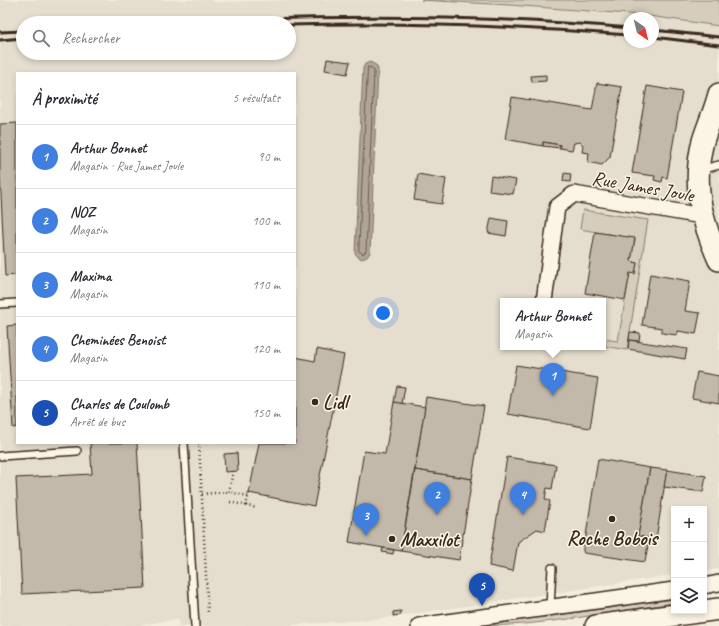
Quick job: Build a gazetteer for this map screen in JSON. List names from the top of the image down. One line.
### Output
{"streets":{"street":["Rue James Joule"]},"places":["Lidl","Roche Bobois","Maxxilot"],"north":"bottom right","page":{"search":"Rechercher","heading":["À proximité","5 résultats"],"list":[{"mark":"1","name":"Arthur Bonnet","note":"Magasin · Rue James Joule","value":"90 m"},{"mark":"2","name":"NOZ","note":"Magasin","value":"100 m"},{"mark":"3","name":"Maxima","note":"Magasin","value":"110 m"},{"mark":"4","name":"Cheminées Benoist","note":"Magasin","value":"120 m"},{"mark":"5","name":"Charles de Coulomb","note":"Arrêt de bus","value":"150 m"}],"popup":["Arthur Bonnet","Magasin"],"pins":["1","2","4","3","5"],"map_buttons":["+","−"]}}
